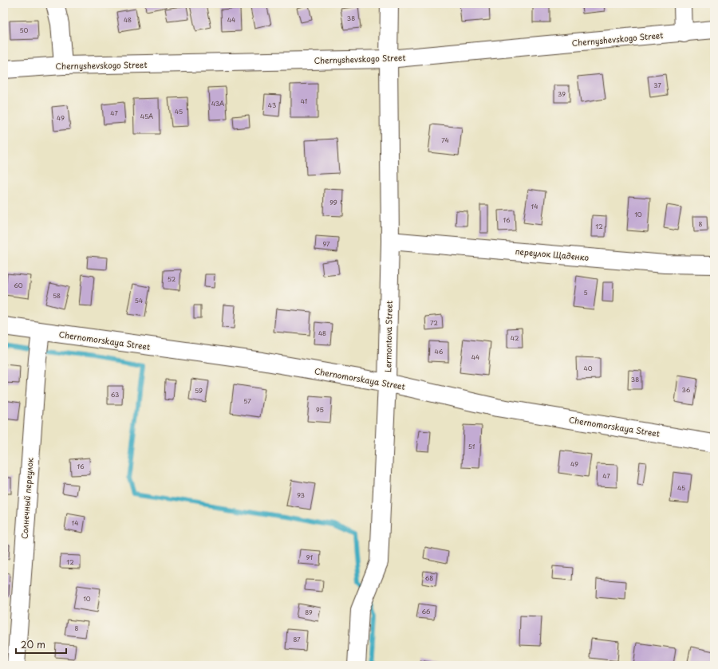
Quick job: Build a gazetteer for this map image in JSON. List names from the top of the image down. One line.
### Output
{"streets":{"street":["Chernyshevskogo Street","переулок Щаденко","Lermontova Street","Chernomorskaya Street","Солнечный переулок"]},"crossings":[["Chernyshevskogo Street","Lermontova Street"],["переулок Щаденко","Lermontova Street"],["Lermontova Street","Chernomorskaya Street"],["Chernomorskaya Street","Солнечный переулок"]],"house_numbers":["38","48","44","50","37","39","41","43А","43","45","47","45А","49","74","99","14","10","16","8","12","97","52","60","5","58","54","72","48","42","46","44","40","38","36","59","63","57","95","51","49","16","47","45","93","14","91","12","68","10","66","89","8","87"],"scale_bar":"20 m"}
